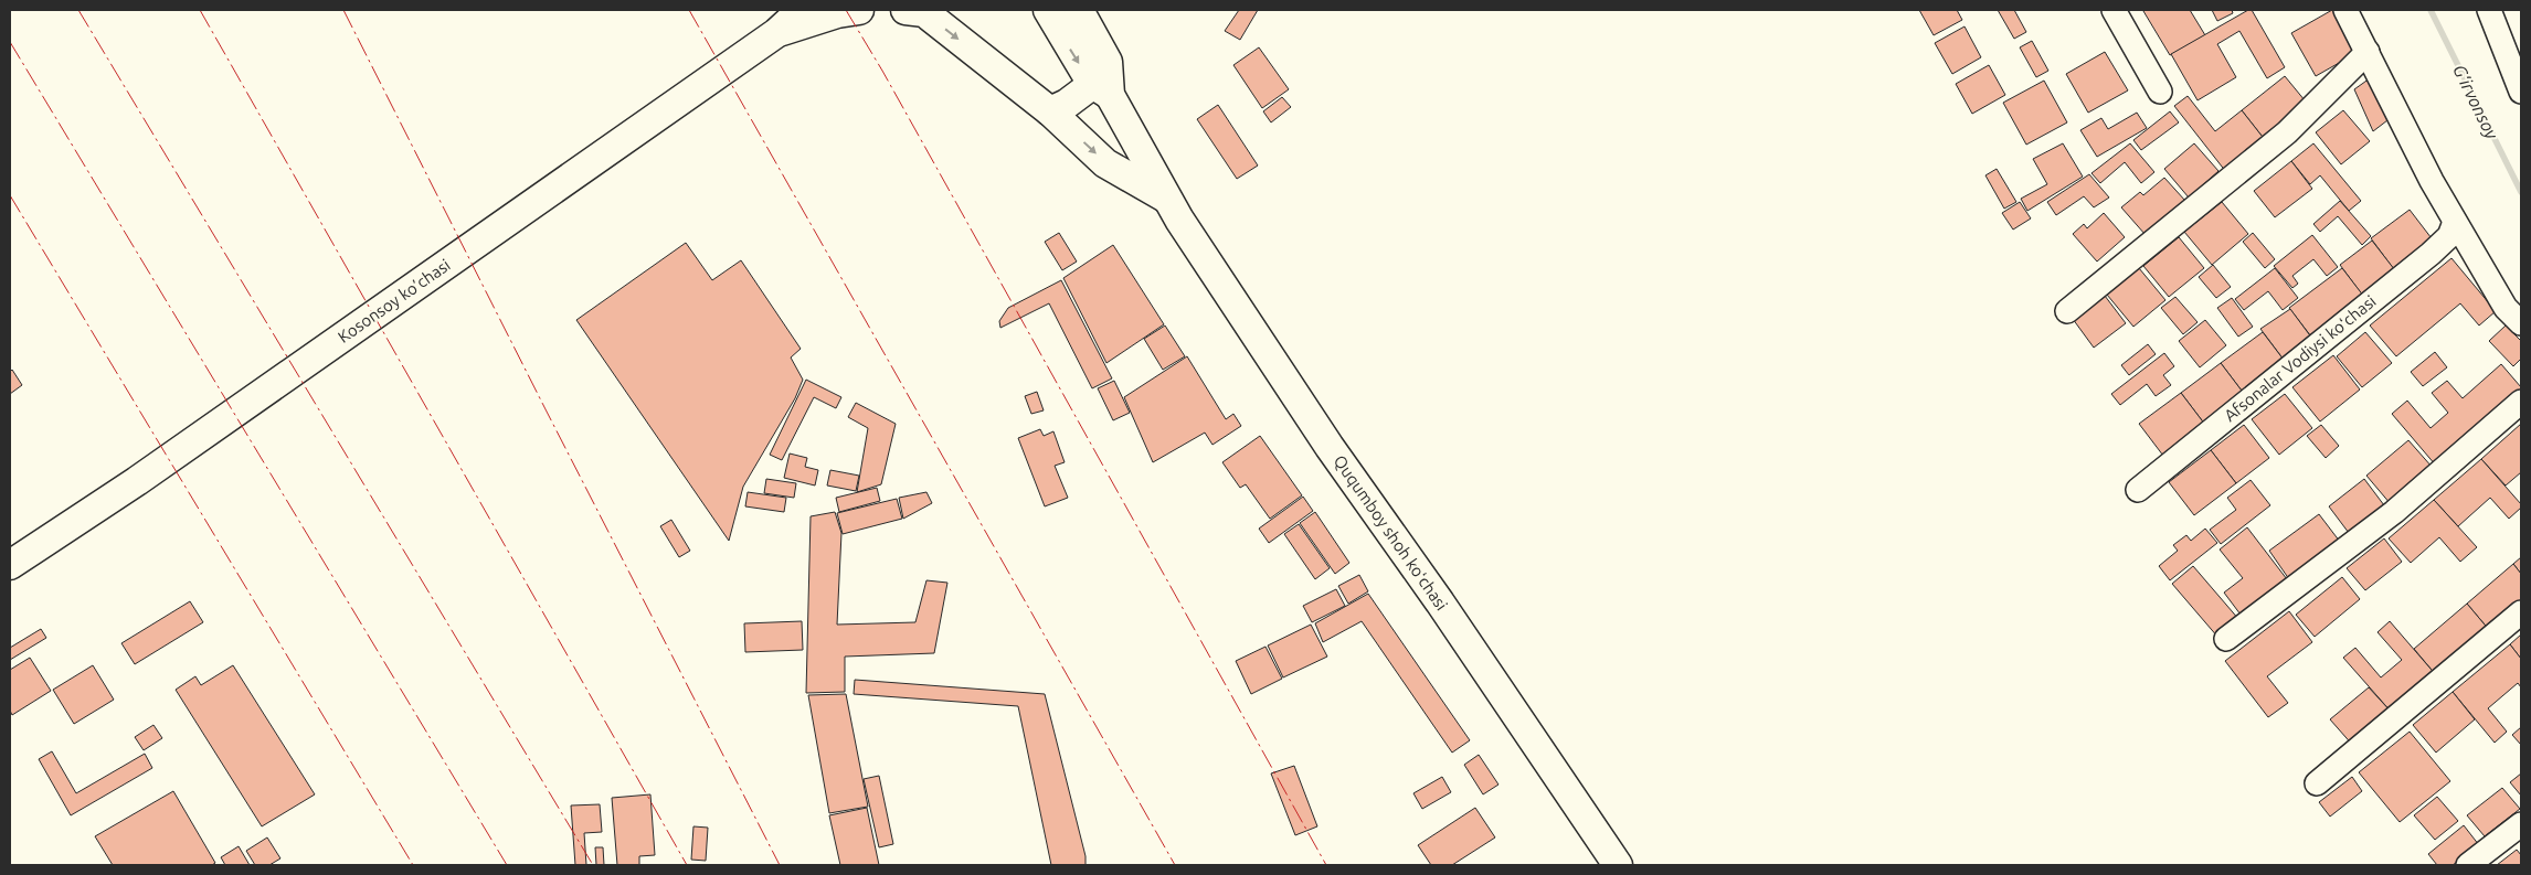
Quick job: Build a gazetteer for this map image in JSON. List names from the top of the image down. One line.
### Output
{"streets":{"main road":["Kosonsoy ko’chasi","Ququmboy shoh koʻchasi"],"street":["Afsonalar Vodiysi koʻchasi"]},"water":["G‘irvonsoy"]}
